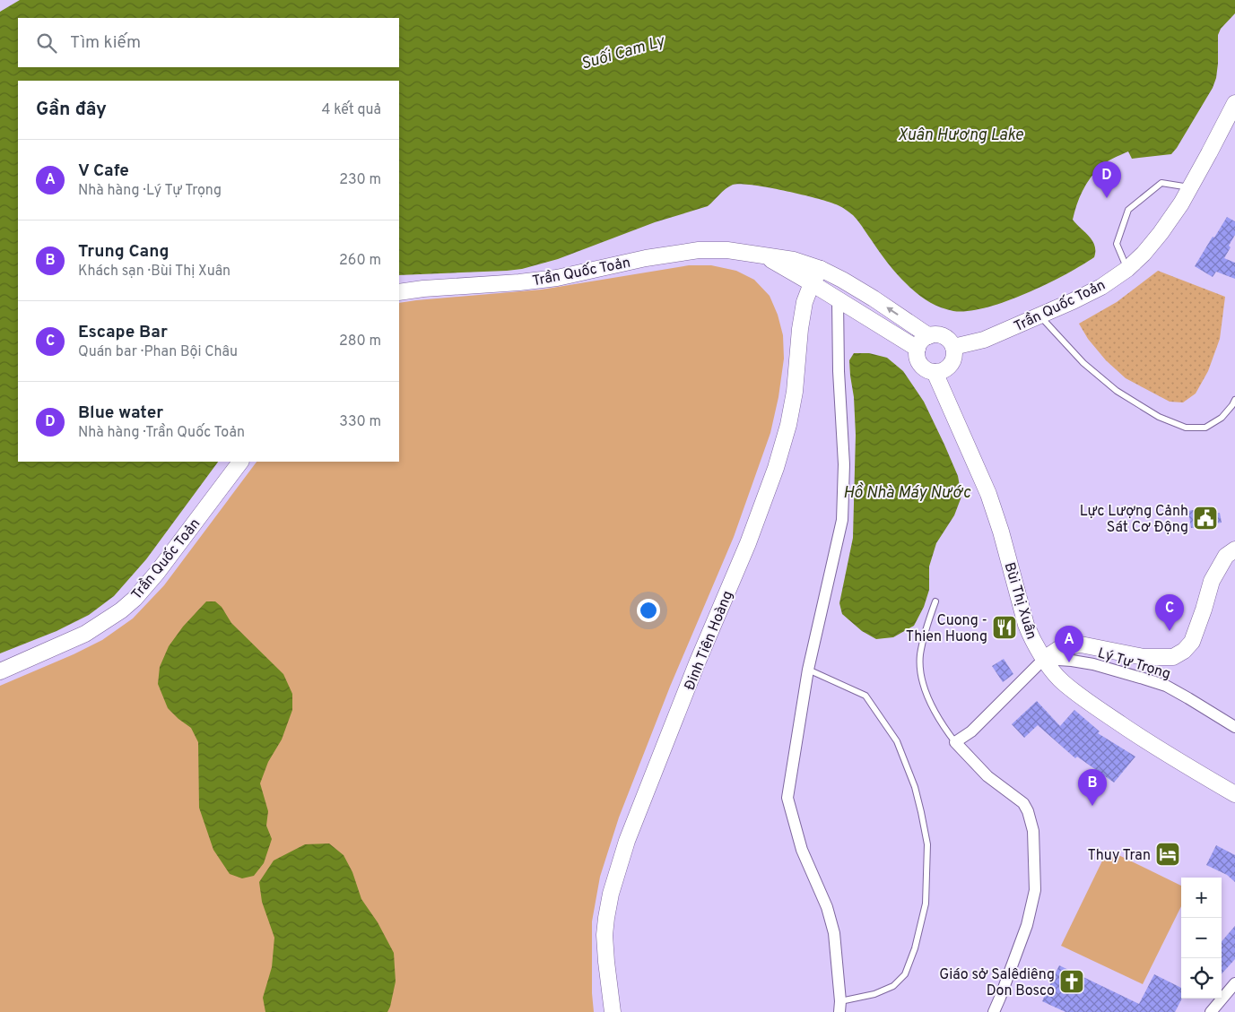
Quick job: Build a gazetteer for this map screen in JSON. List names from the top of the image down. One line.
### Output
{"streets":{"main road":["Trần Quốc Toản","Bùi Thị Xuân","Đinh Tiên Hoàng"],"street":["Lý Tự Trọng"]},"crossings":[["Trần Quốc Toản","Bùi Thị Xuân"],["Trần Quốc Toản","Đinh Tiên Hoàng"],["Bùi Thị Xuân","Lý Tự Trọng"]],"water":["Suối Cam Ly","Xuân Hương Lake","Hồ Nhà Máy Nước"],"places":{"public building":["Lực Lượng Cảnh Sát Cơ Động"],"restaurant":["Cuong - Thien Huong"],"hotel":["Thuy Tran"],"church":["Giáo sở Salêdiêng Don Bosco"]},"page":{"search":"Tìm kiếm","heading":["Gần đây","4 kết quả"],"list":[{"mark":"A","name":"V Cafe","note":"Nhà hàng · Lý Tự Trọng","value":"230 m"},{"mark":"B","name":"Trung Cang","note":"Khách sạn · Bùi Thị Xuân","value":"260 m"},{"mark":"C","name":"Escape Bar","note":"Quán bar · Phan Bội Châu","value":"280 m"},{"mark":"D","name":"Blue water","note":"Nhà hàng · Trần Quốc Toản","value":"330 m"}],"pins":["D","C","A","B"],"map_buttons":["+","−"]}}
